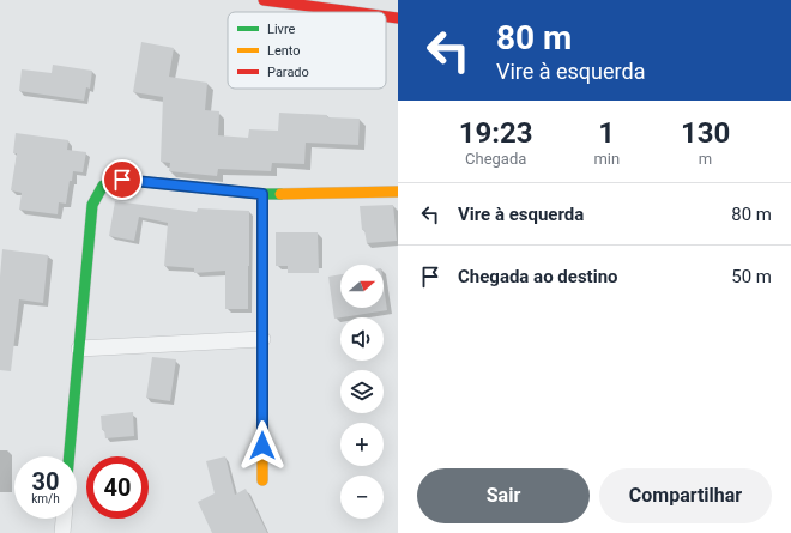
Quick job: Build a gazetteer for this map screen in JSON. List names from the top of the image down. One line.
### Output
{"legend":["Livre","Lento","Parado"],"north":"right","page":{"turn":["80 m","Vire à esquerda"],"eta":["19:23","Chegada","1","min","130","m"],"list":[{"name":"Vire à esquerda","value":"80 m"},{"name":"Chegada ao destino","value":"50 m"}],"map_buttons":["+","−"],"speed":"30 km/h","limit":"40","buttons":["Sair","Compartilhar"]}}
